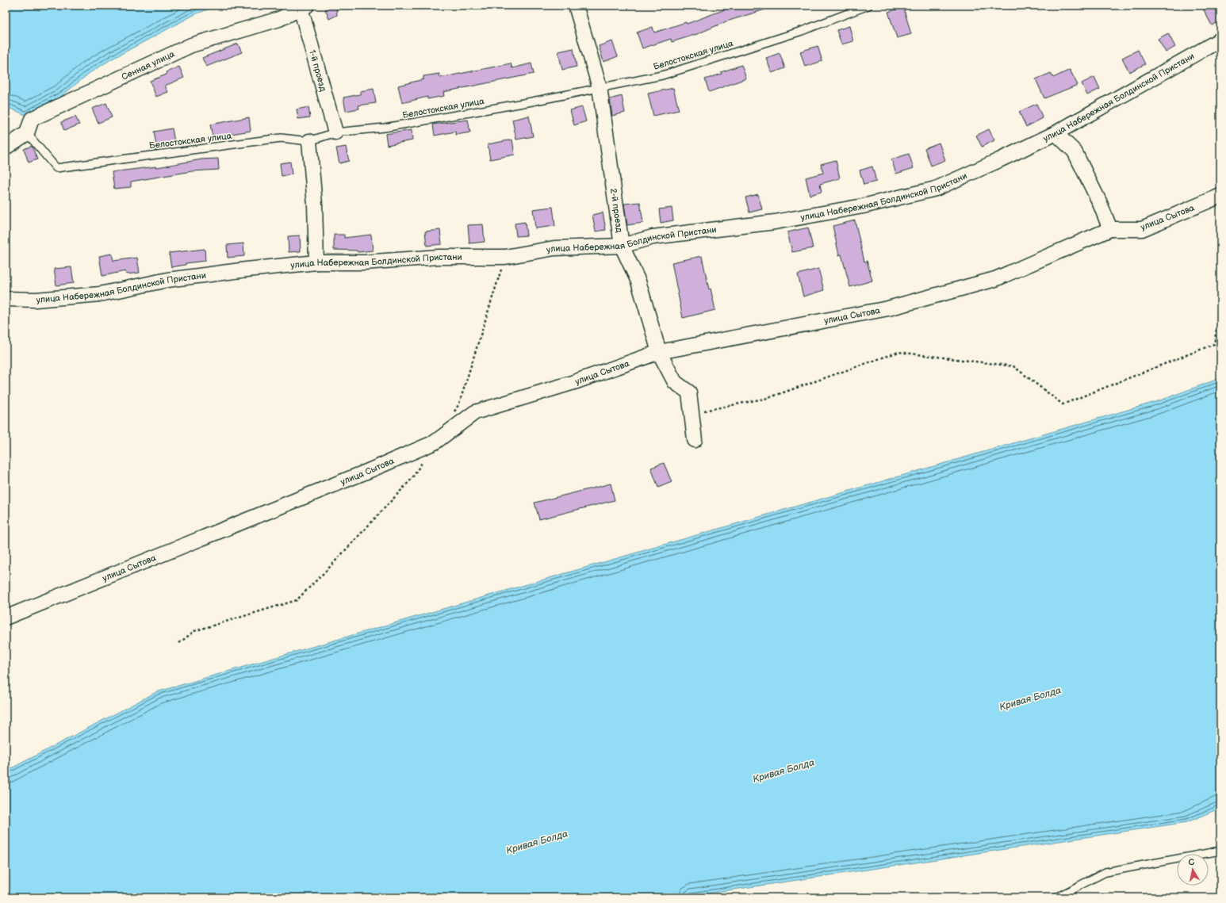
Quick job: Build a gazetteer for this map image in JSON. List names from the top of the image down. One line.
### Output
{"streets":{"street":["Сенная улица","1-й проезд","улица Набережная Болдинской Пристани","2-й проезд","улица Сытова"],"lane":["Белостокская улица"]},"crossings":[["Белостокская улица","Сенная улица"],["Белостокская улица","1-й проезд"],["Белостокская улица","2-й проезд"],["Сенная улица","1-й проезд"],["улица Набережная Болдинской Пристани","2-й проезд"],["2-й проезд","улица Сытова"]],"water":["Кривая Болда"],"north":"top"}
